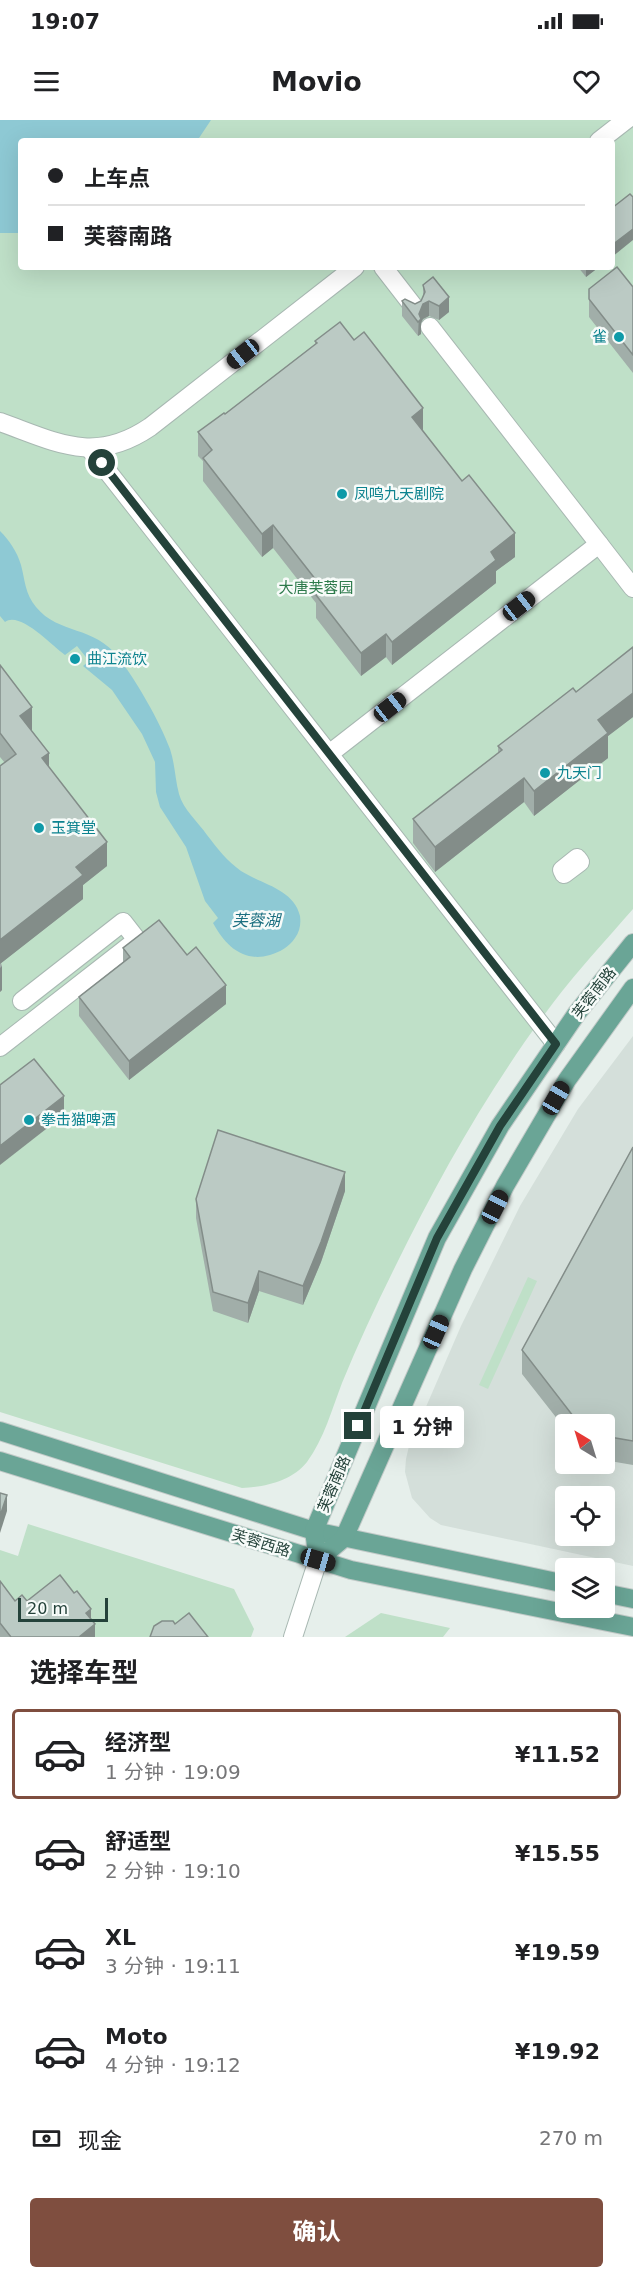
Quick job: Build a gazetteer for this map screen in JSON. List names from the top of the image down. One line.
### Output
{"streets":{"main road":["芙蓉南路","芙蓉西路"]},"crossings":[["芙蓉南路","芙蓉西路"]],"water":["芙蓉湖"],"parks":["大唐芙蓉园"],"places":["雀","凤鸣九天剧院","曲江流饮","九天门","玉箕堂","拳击猫啤酒"],"scale_bar":"20 m","north":"top left","page":{"status":"19:07","header":"Movio","banner":["上车点","芙蓉南路"],"bubble":"1 分钟","scale":"20 m","heading":"选择车型","list":[{"name":"经济型","note":"1 分钟 · 19:09","value":"¥11.52"},{"name":"舒适型","note":"2 分钟 · 19:10","value":"¥15.55"},{"name":"XL","note":"3 分钟 · 19:11","value":"¥19.59"},{"name":"Moto","note":"4 分钟 · 19:12","value":"¥19.92"}],"pay":["现金","270 m"],"buttons":"确认"}}
